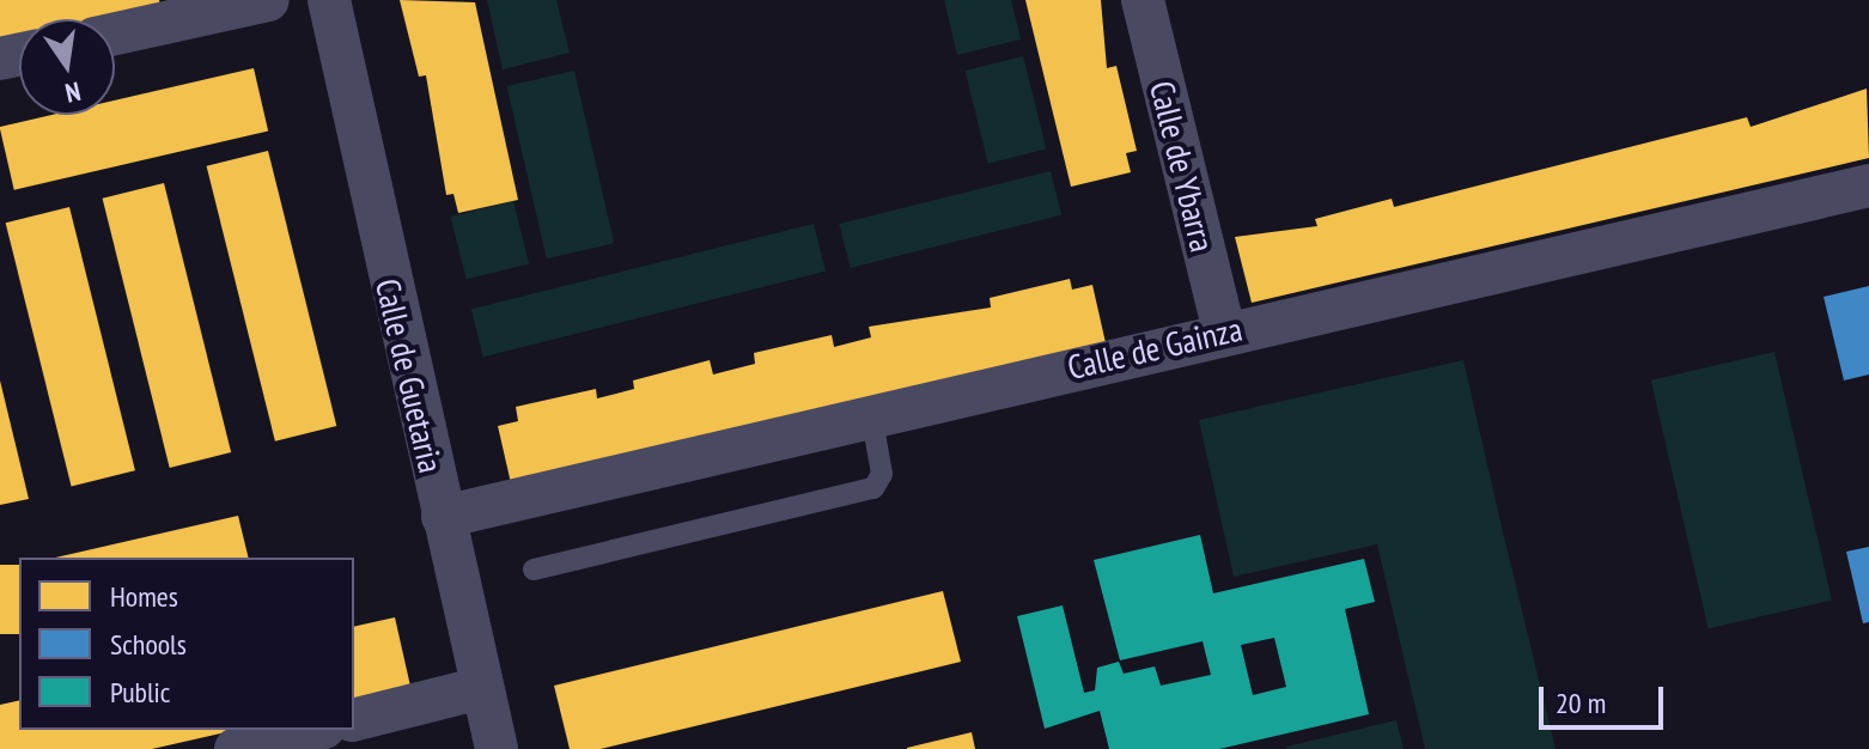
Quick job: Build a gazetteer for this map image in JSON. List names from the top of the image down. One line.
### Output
{"streets":{"street":["Calle de Ybarra","Calle de Gainza","Calle de Guetaria"]},"crossings":[["Calle de Ybarra","Calle de Gainza"],["Calle de Gainza","Calle de Guetaria"]],"legend":["Homes","Schools","Public"],"scale_bar":"20 m","north":"bottom"}
